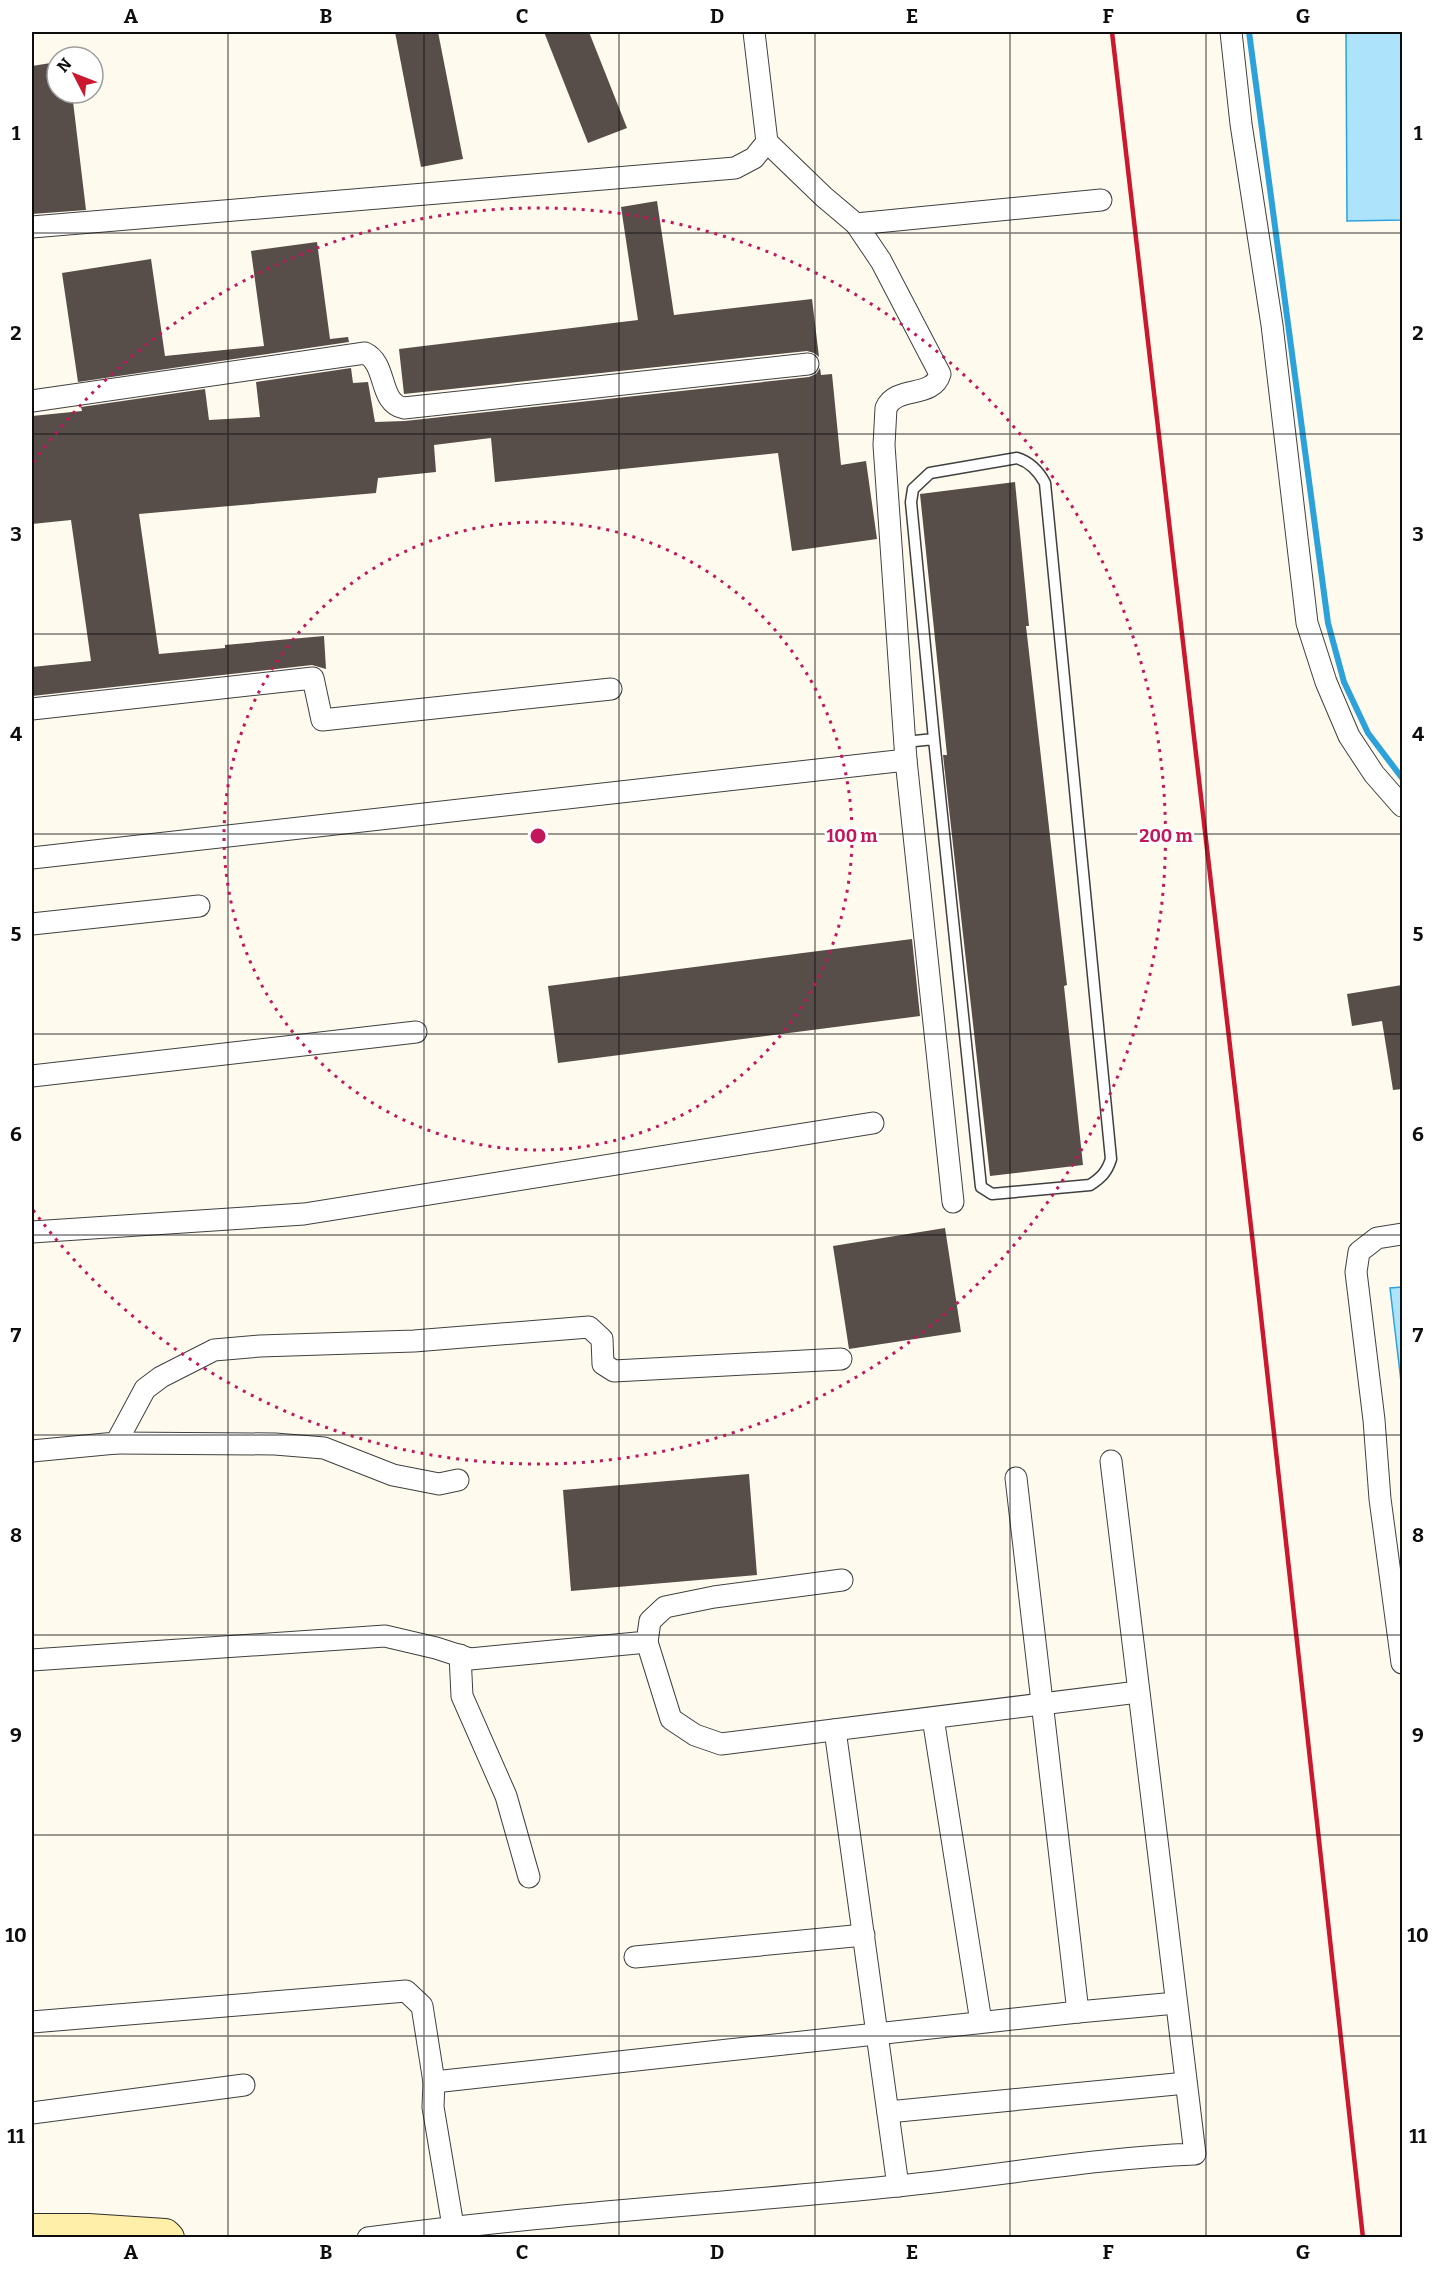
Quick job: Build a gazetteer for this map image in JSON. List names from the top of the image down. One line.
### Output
{"north":"top left","grid":{"columns":["A","B","C","D","E","F","G"],"rows":["1","2","3","4","5","6","7","8","9","10","11"]},"rings":["100 m","200 m"]}
